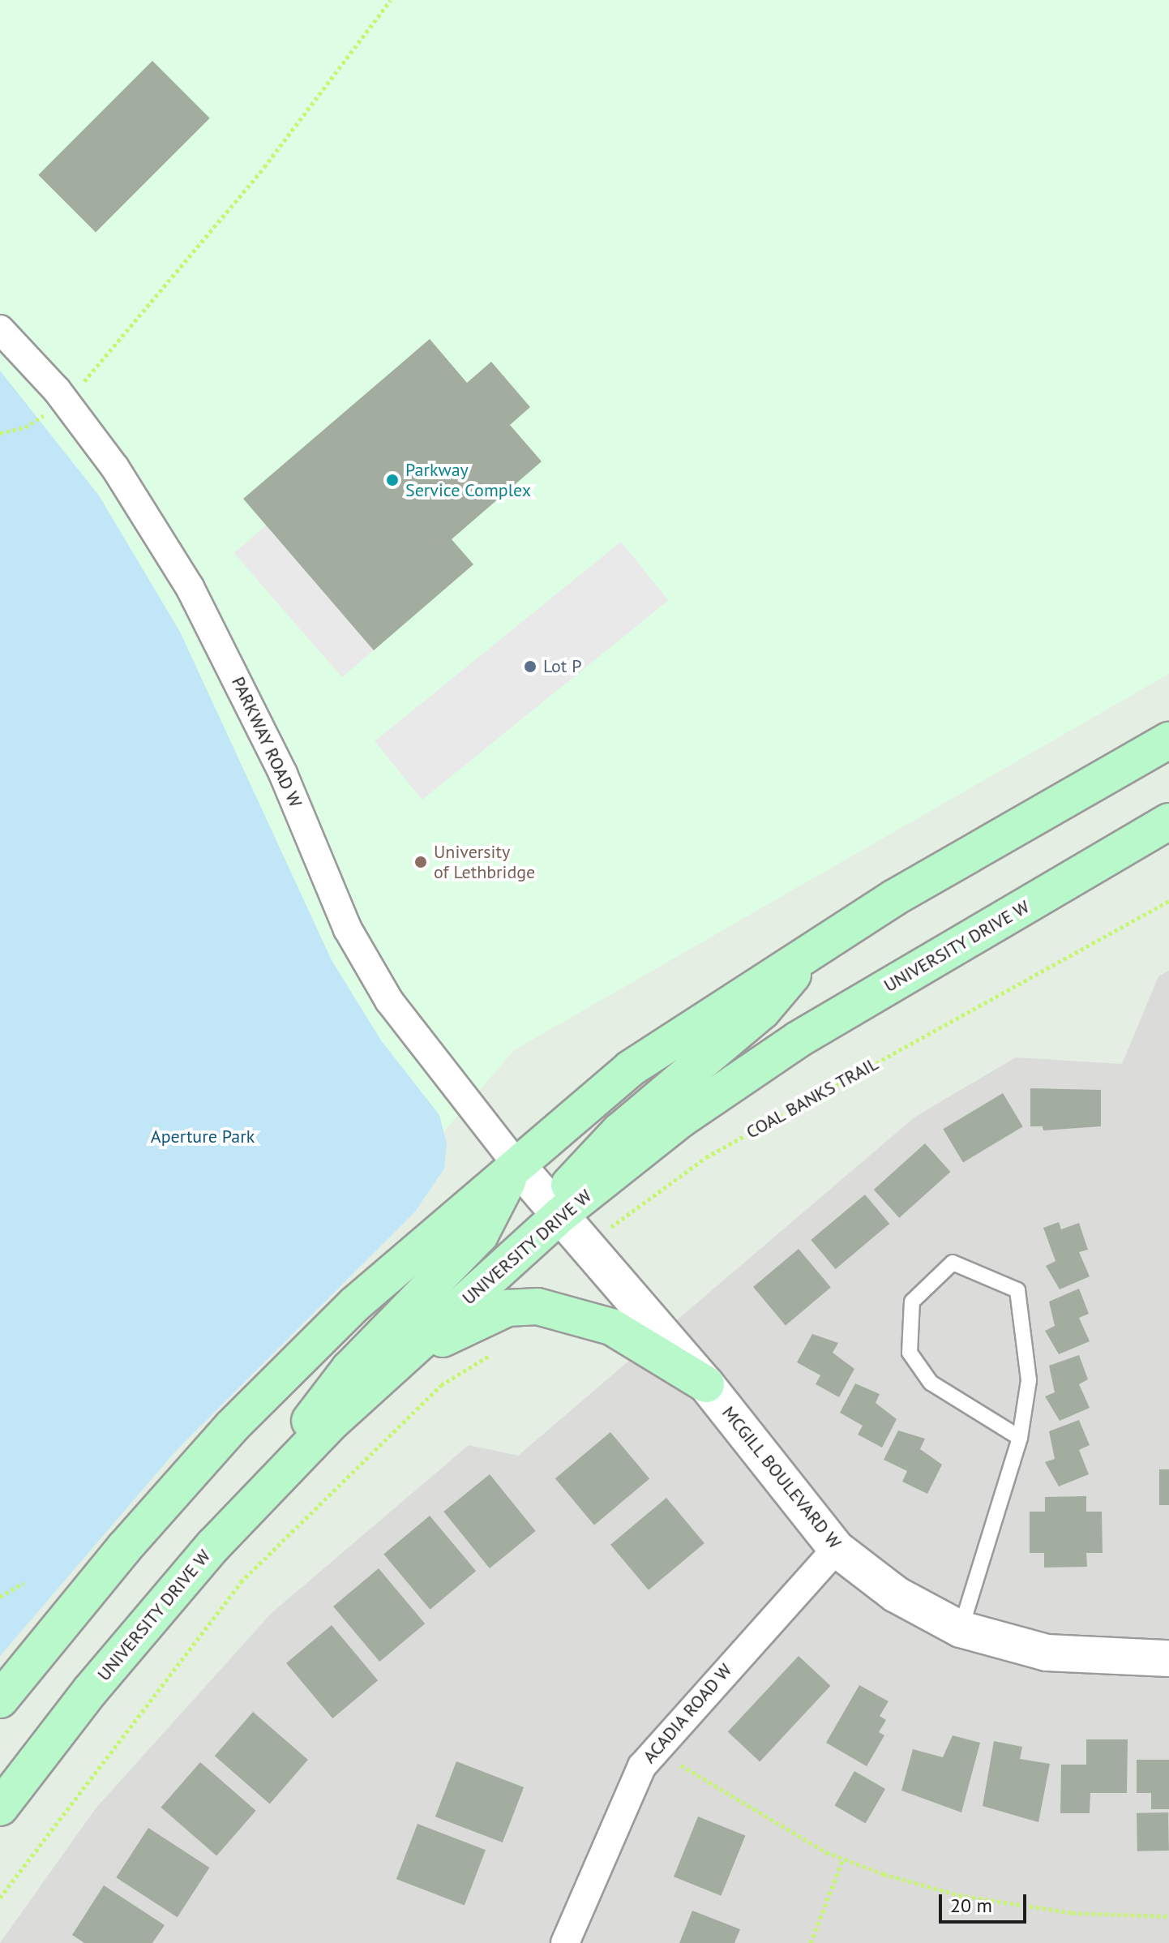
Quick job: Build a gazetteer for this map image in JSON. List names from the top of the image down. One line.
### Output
{"streets":{"main road":["UNIVERSITY DRIVE W"],"street":["PARKWAY ROAD W","MCGILL BOULEVARD W","ACADIA ROAD W"],"path":["COAL BANKS TRAIL"]},"crossings":[["PARKWAY ROAD W","MCGILL BOULEVARD W"],["UNIVERSITY DRIVE W","MCGILL BOULEVARD W"],["COAL BANKS TRAIL","MCGILL BOULEVARD W"],["MCGILL BOULEVARD W","ACADIA ROAD W"]],"parks":["Aperture Park"],"places":["Parkway Service Complex","Lot P","University of Lethbridge"],"scale_bar":"20 m"}
